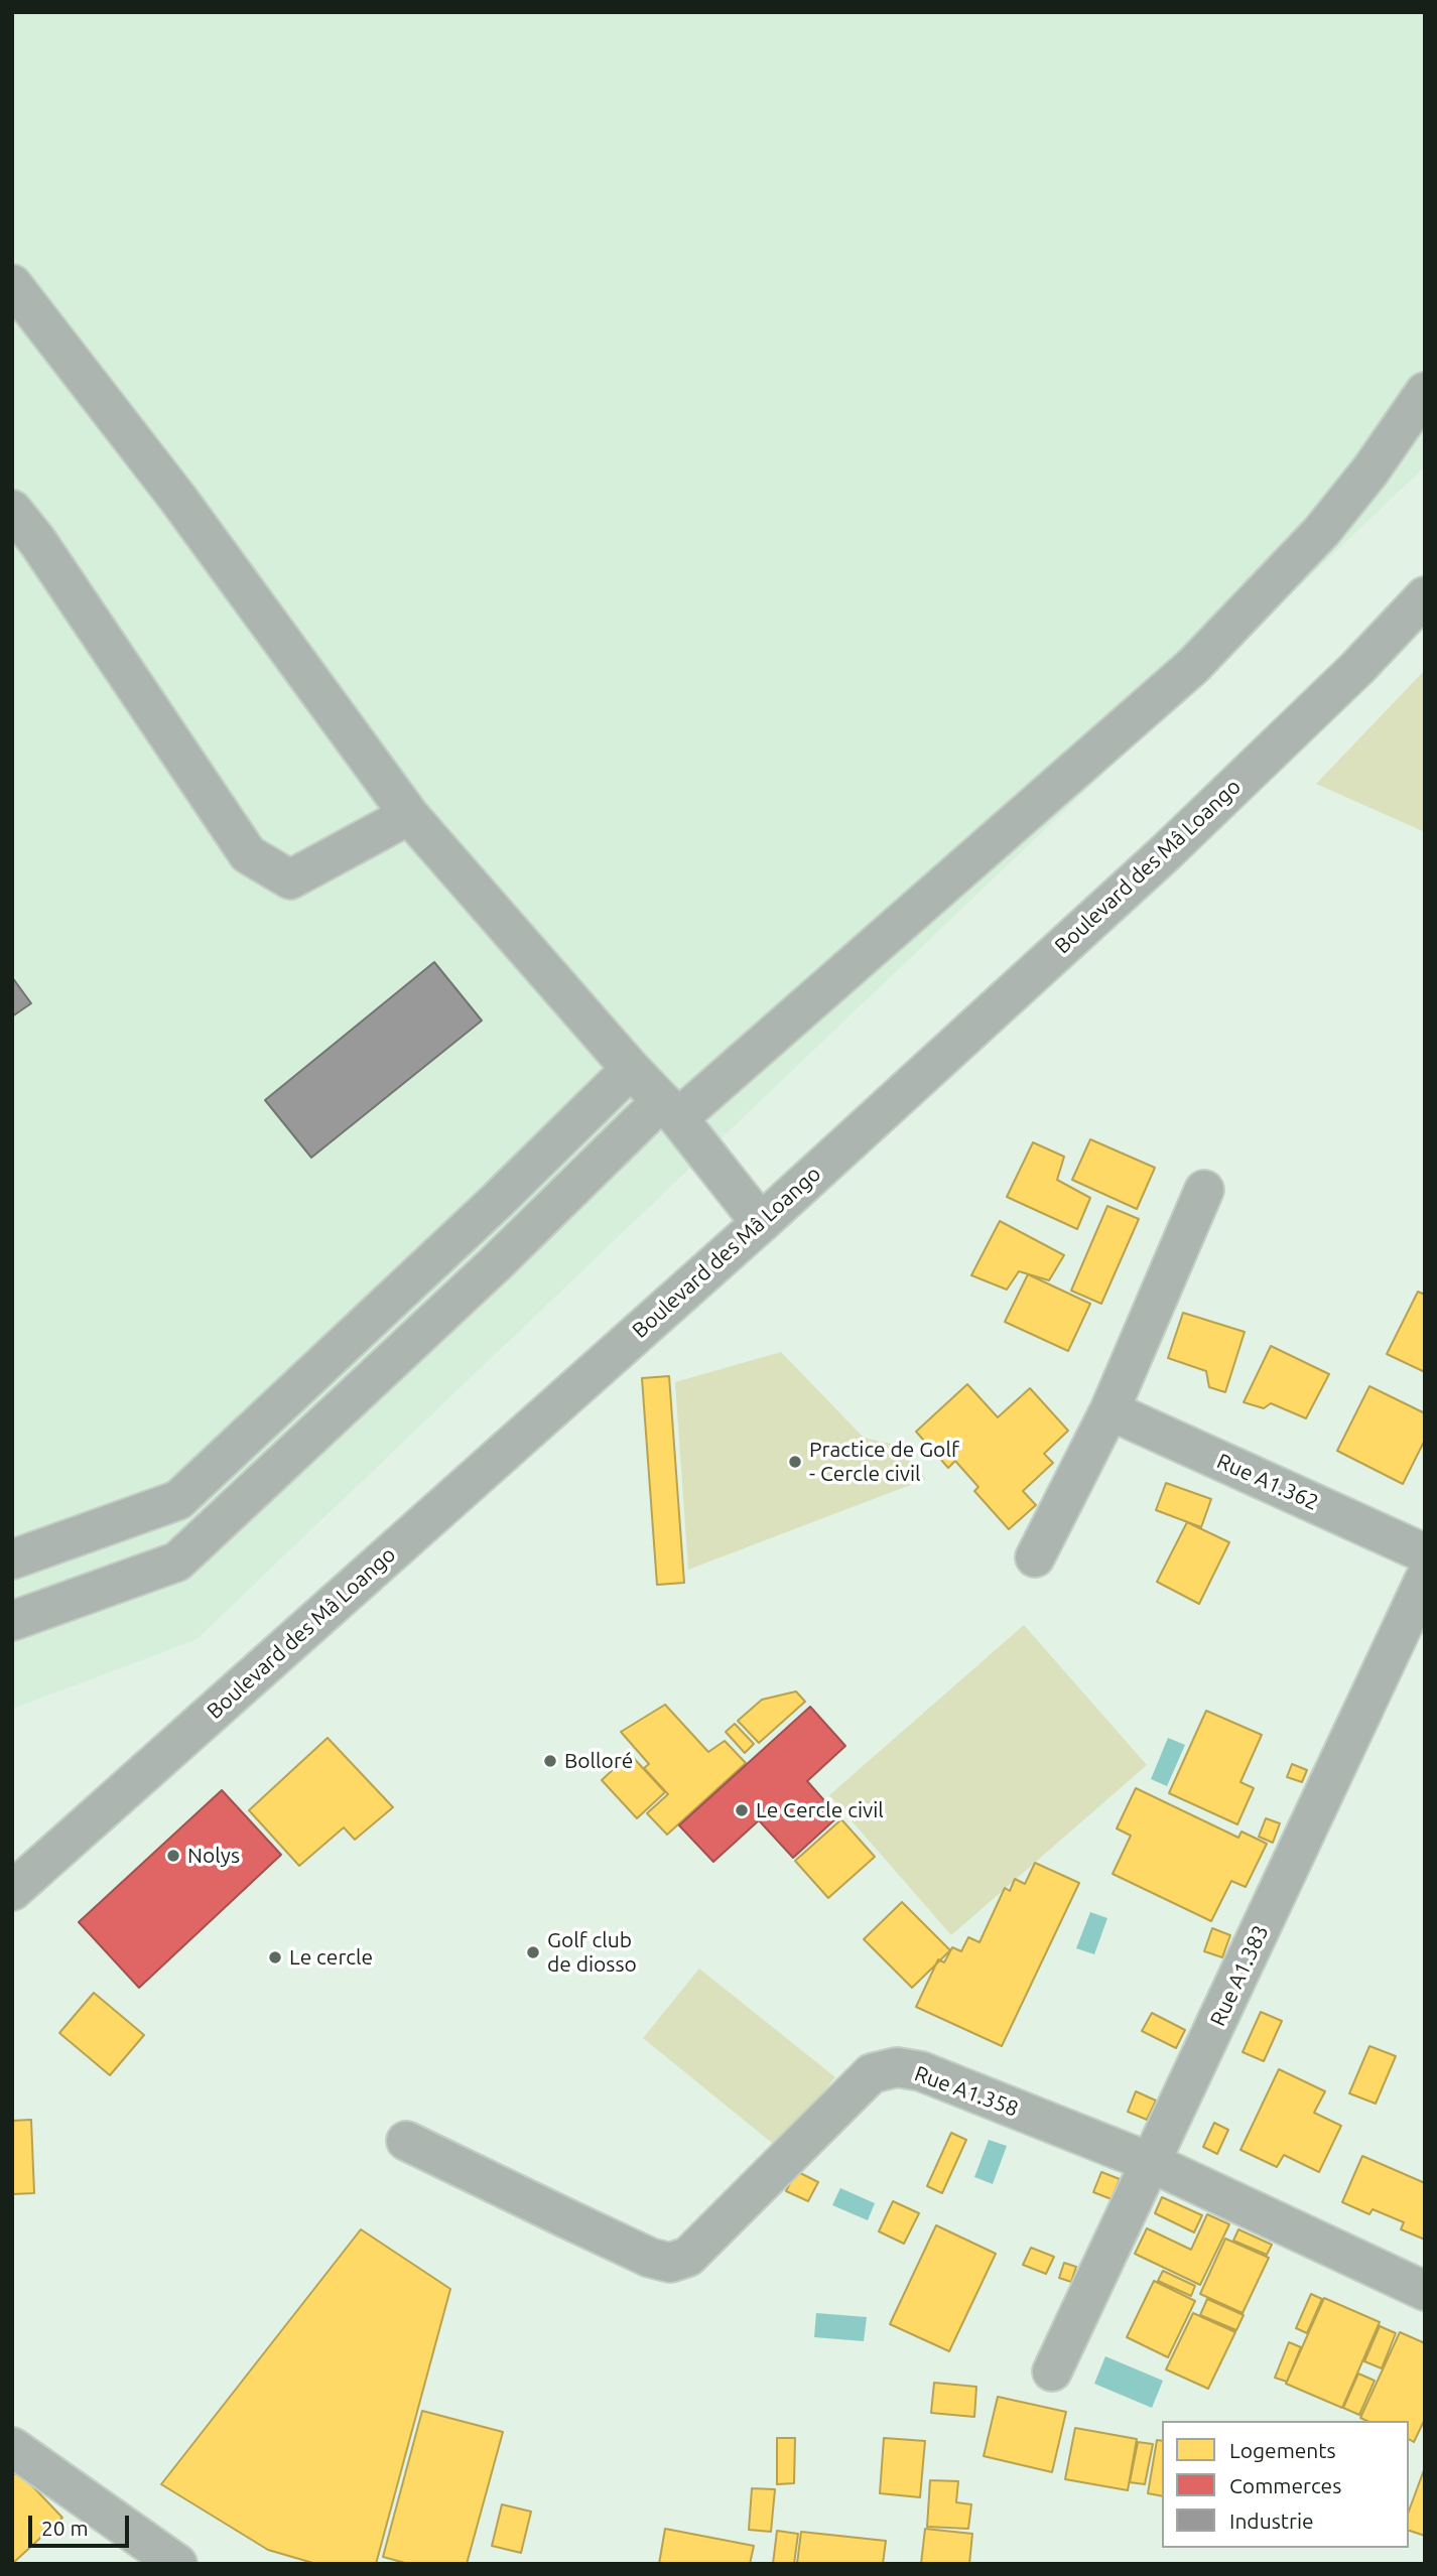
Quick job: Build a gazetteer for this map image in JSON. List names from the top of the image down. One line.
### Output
{"streets":{"street":["Boulevard des Mâ Loango","Rue A1.362","Rue A1.383","Rue A1.358"]},"crossings":[["Rue A1.383","Rue A1.358"]],"places":["Practice de Golf - Cercle civil","Bolloré","Le Cercle civil","Nolys","Golf club de diosso","Le cercle"],"legend":["Logements","Commerces","Industrie"],"scale_bar":"20 m"}
